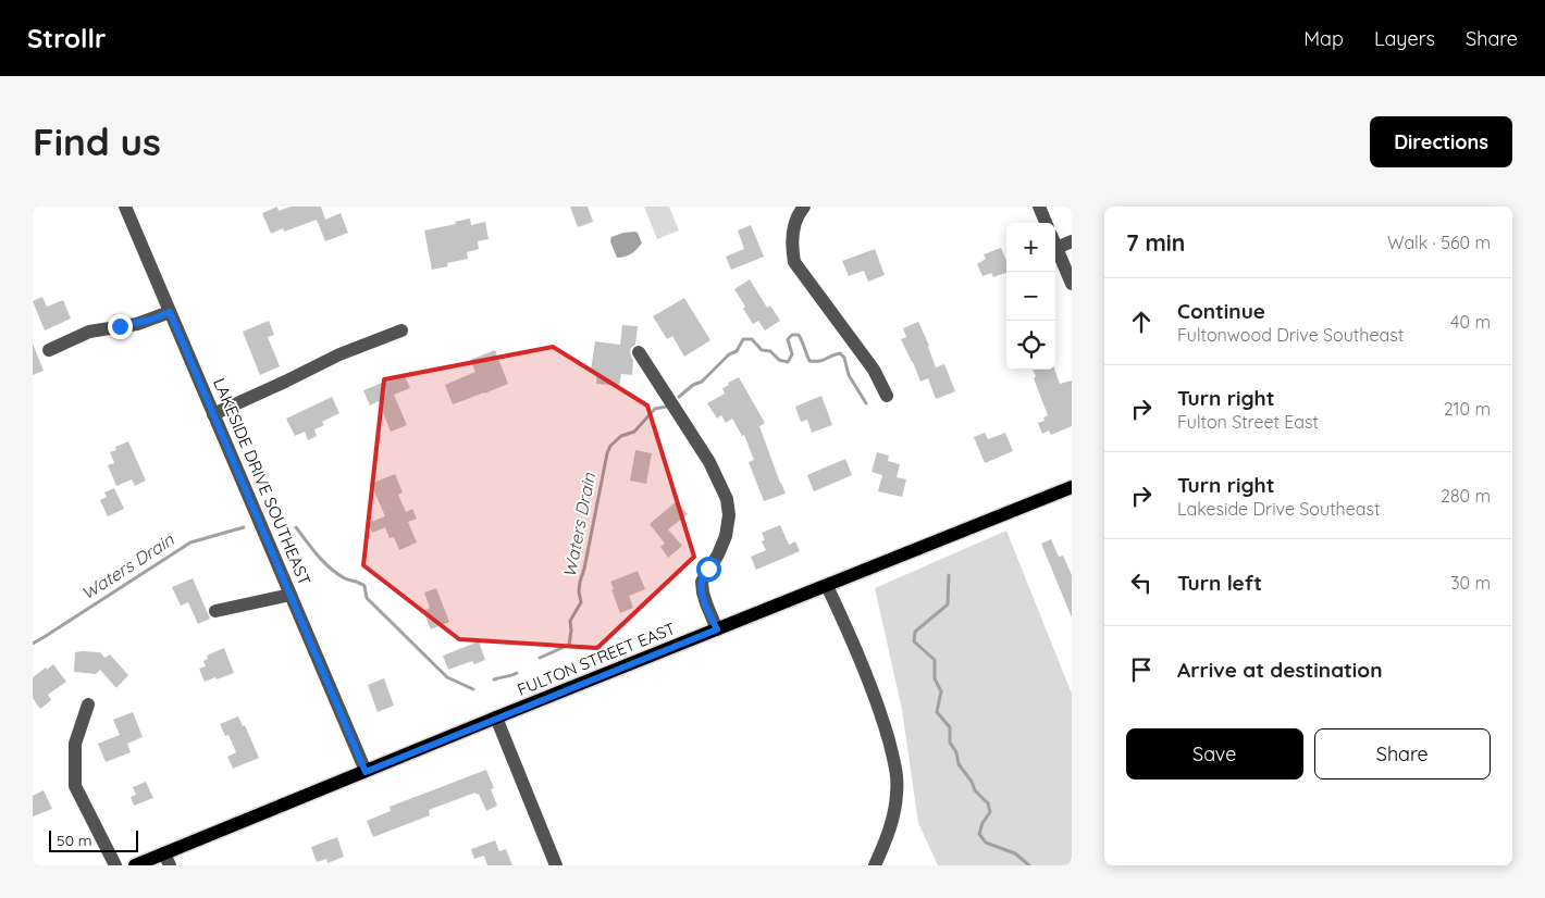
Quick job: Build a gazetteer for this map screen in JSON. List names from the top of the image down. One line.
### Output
{"streets":{"main road":["FULTON STREET EAST"],"street":["LAKESIDE DRIVE SOUTHEAST"]},"crossings":[["LAKESIDE DRIVE SOUTHEAST","FULTON STREET EAST"]],"water":["Waters Drain"],"scale_bar":"50 m","page":{"header":"Strollr","nav":["Map","Layers","Share"],"buttons":["Directions",["Save","Share"]],"title":"Find us","heading":["7 min","Walk · 560 m"],"map_buttons":["+","−"],"list":[["Continue","Fultonwood Drive Southeast","40 m"],["Turn right","Fulton Street East","210 m"],["Turn right","Lakeside Drive Southeast","280 m"],["Turn left","30 m"],"Arrive at destination"],"scale":"50 m"}}
